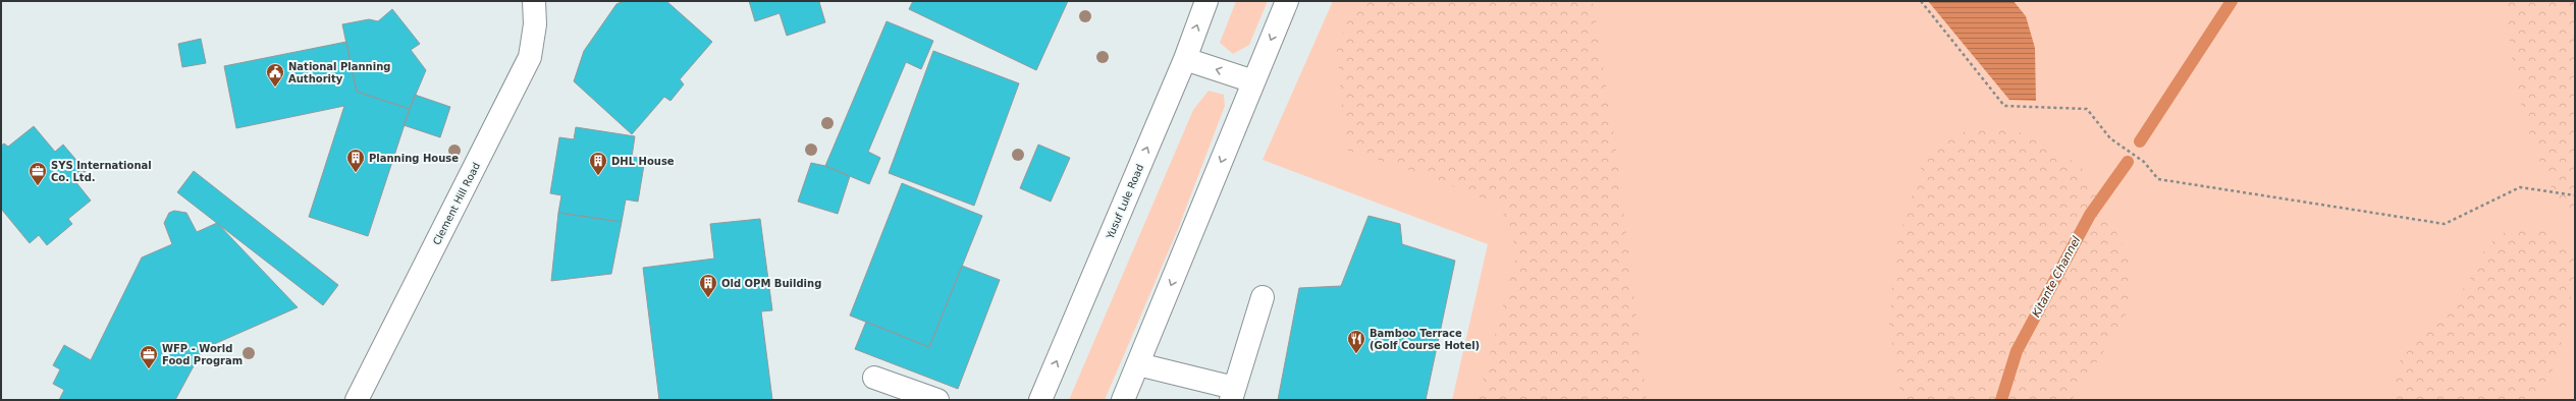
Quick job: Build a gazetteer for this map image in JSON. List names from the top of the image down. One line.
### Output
{"streets":{"main road":["Yusuf Lule Road","Clement Hill Road"]},"water":["Kitante Channel"],"places":{"public building":["National Planning Authority"],"building":["Planning House","DHL House","Old OPM Building"],"office":["SYS International Co. Ltd.","WFP - World Food Program"],"restaurant":["Bamboo Terrace (Golf Course Hotel)"]}}
